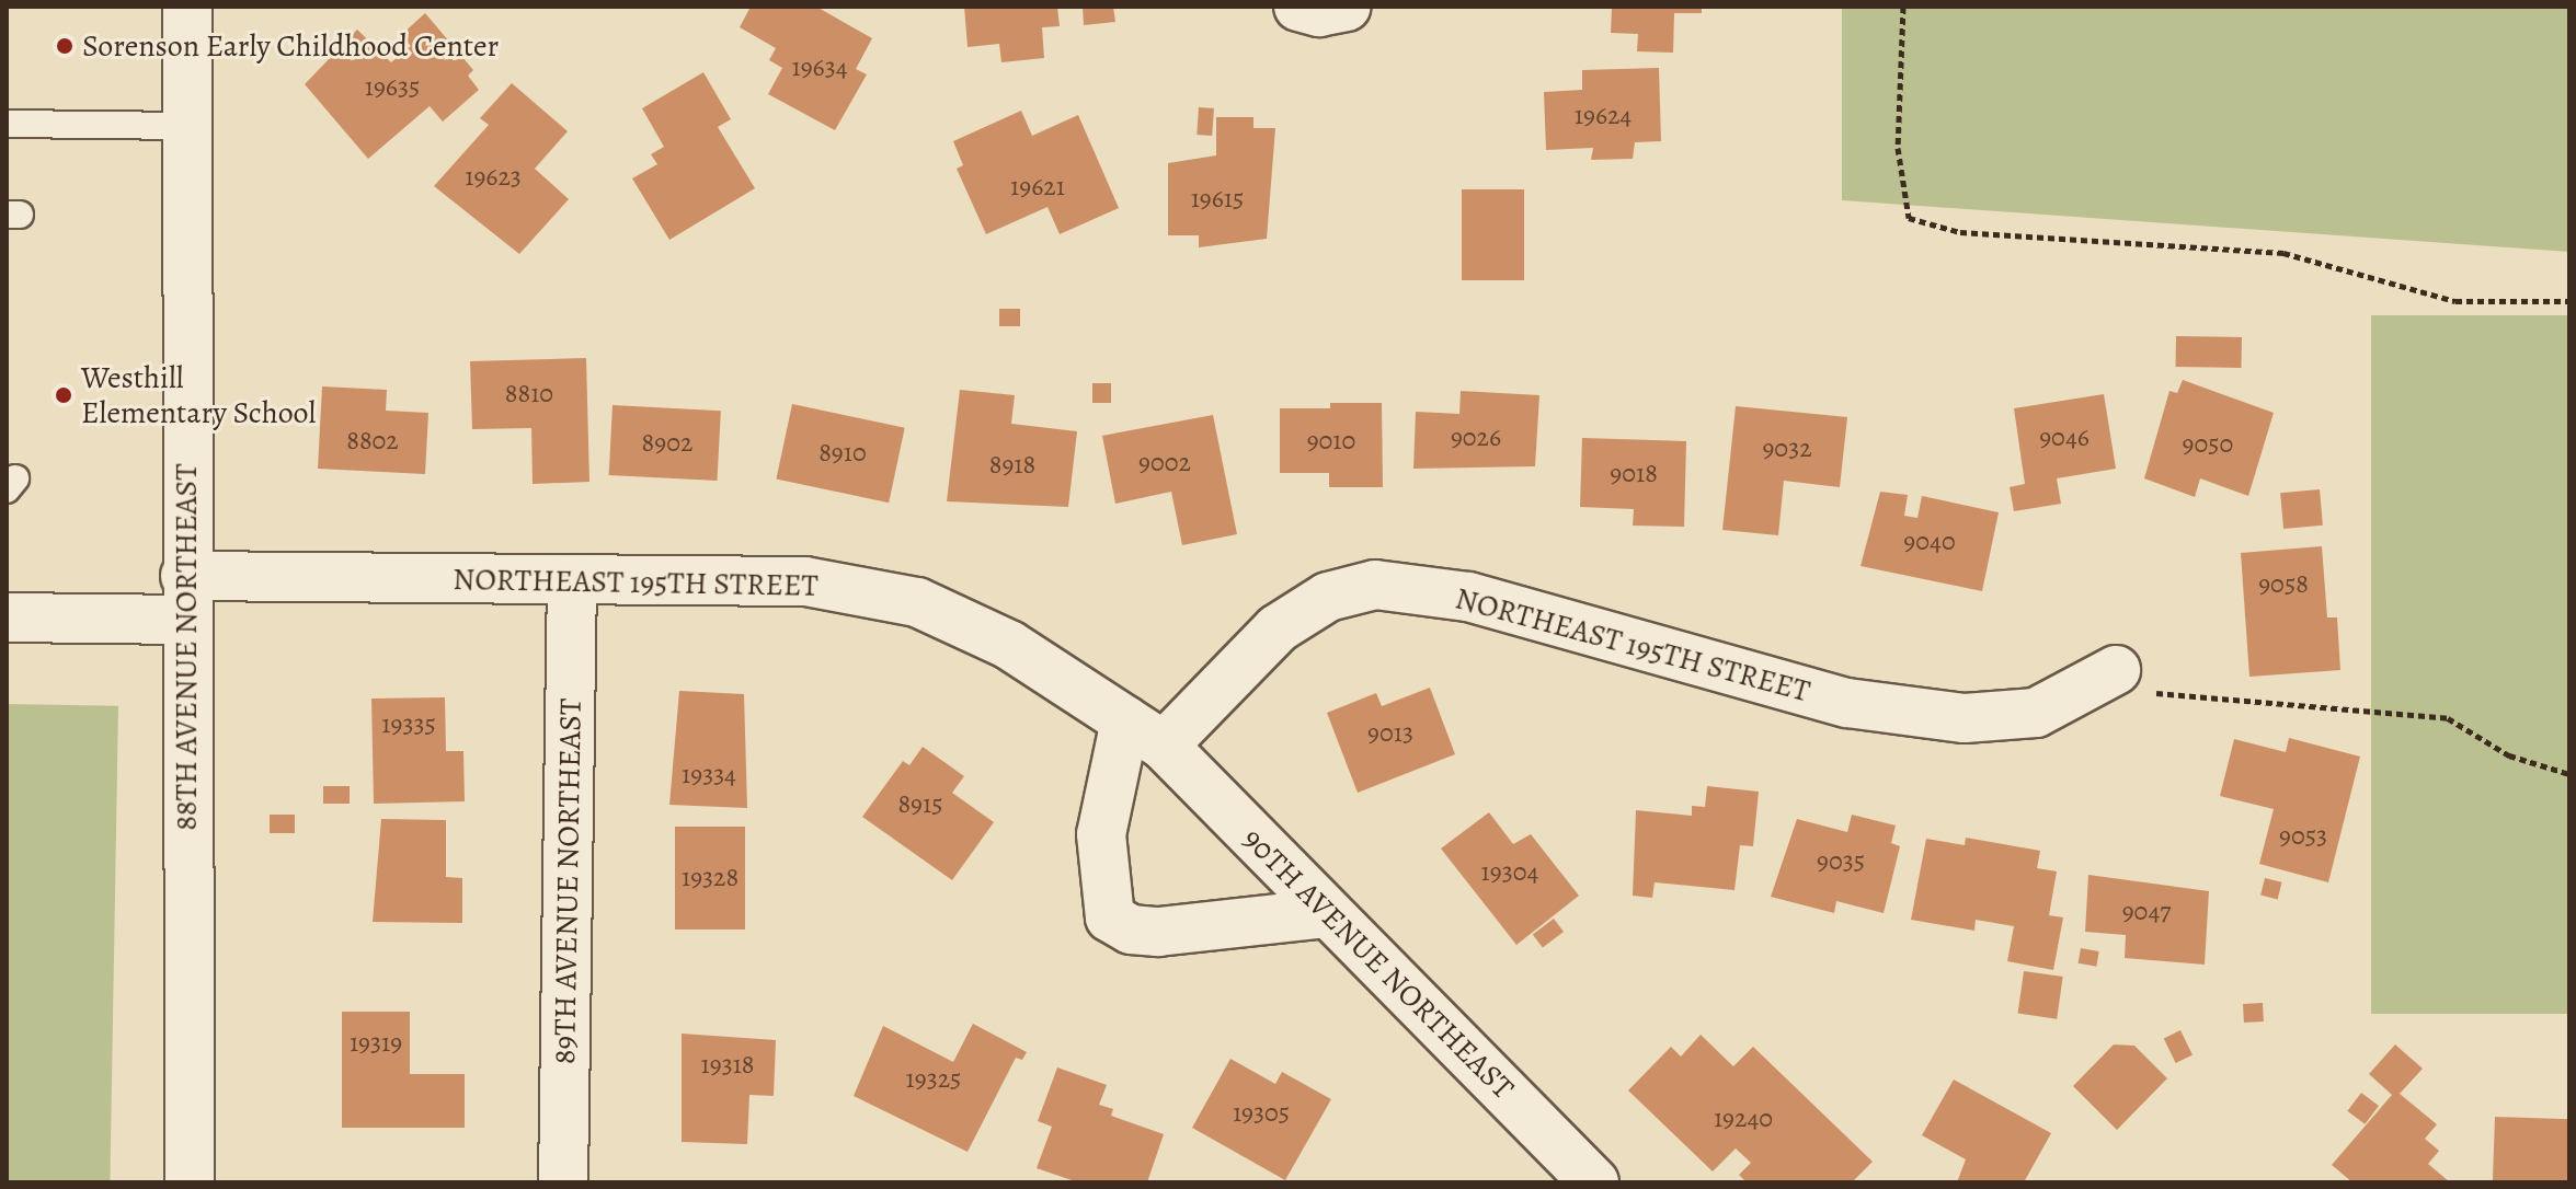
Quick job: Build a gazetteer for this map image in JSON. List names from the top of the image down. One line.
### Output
{"streets":{"street":["NORTHEAST 195TH STREET","88TH AVENUE NORTHEAST","89TH AVENUE NORTHEAST","90TH AVENUE NORTHEAST"]},"crossings":[["NORTHEAST 195TH STREET","88TH AVENUE NORTHEAST"],["NORTHEAST 195TH STREET","89TH AVENUE NORTHEAST"],["NORTHEAST 195TH STREET","90TH AVENUE NORTHEAST"]],"places":["Sorenson Early Childhood Center","Westhill Elementary School"],"house_numbers":["19634","19635","19624","19623","19621","19615","8810","9026","9046","8802","9010","8902","9050","9032","8910","9002","8918","9018","9040","9058","19335","9013","19334","8915","9053","9035","19304","19328","9047","19319","19318","19325","19305","19240"]}
